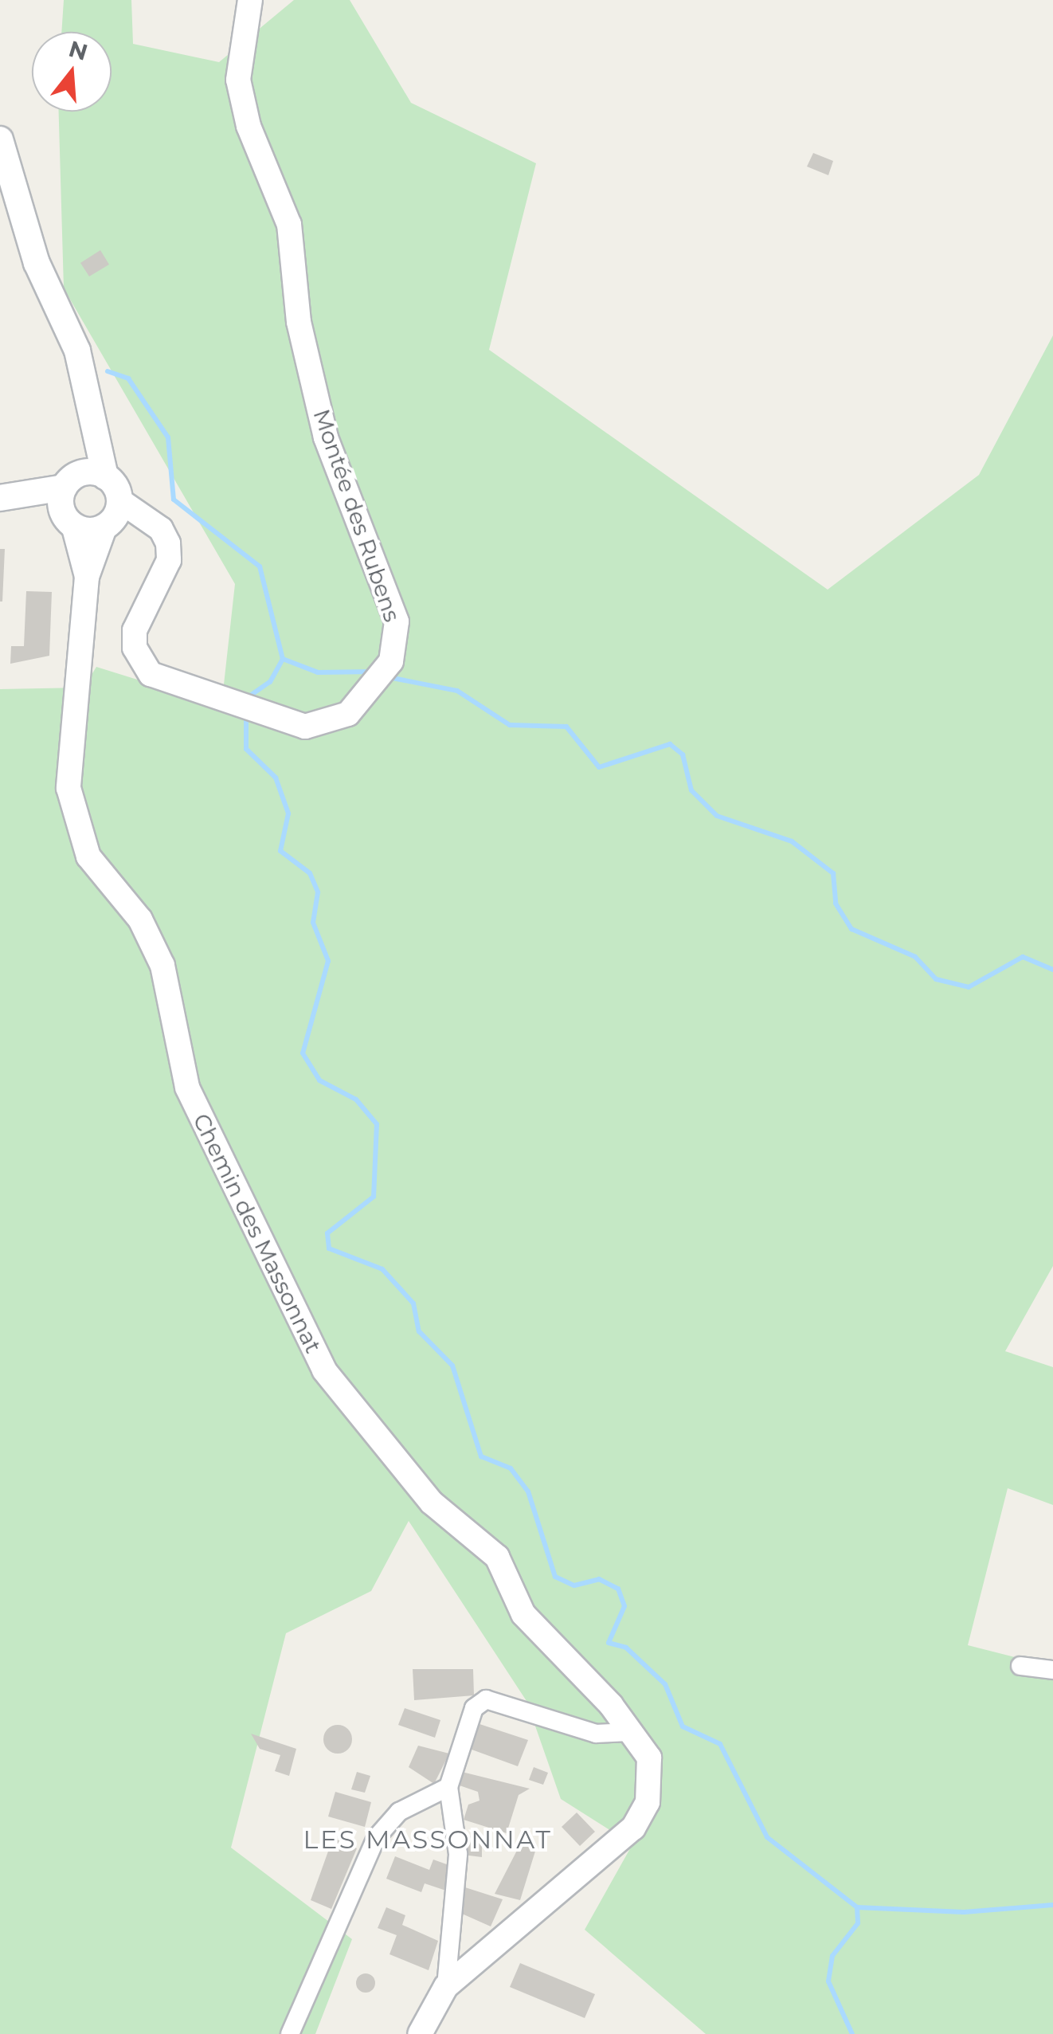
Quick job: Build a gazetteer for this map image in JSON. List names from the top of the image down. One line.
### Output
{"streets":{"street":["Montée des Rubens","Chemin des Massonnat"]},"crossings":[["Montée des Rubens","Chemin des Massonnat"]],"districts":["LES MASSONNAT"],"north":"top"}
